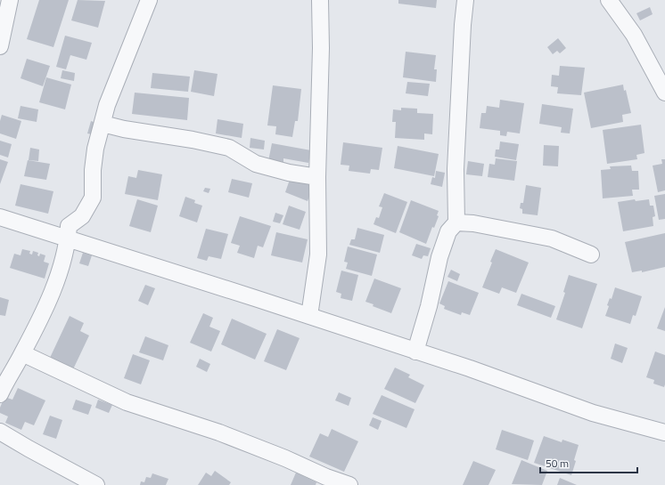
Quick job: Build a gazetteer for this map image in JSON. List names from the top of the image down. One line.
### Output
{"scale_bar":"50 m"}
